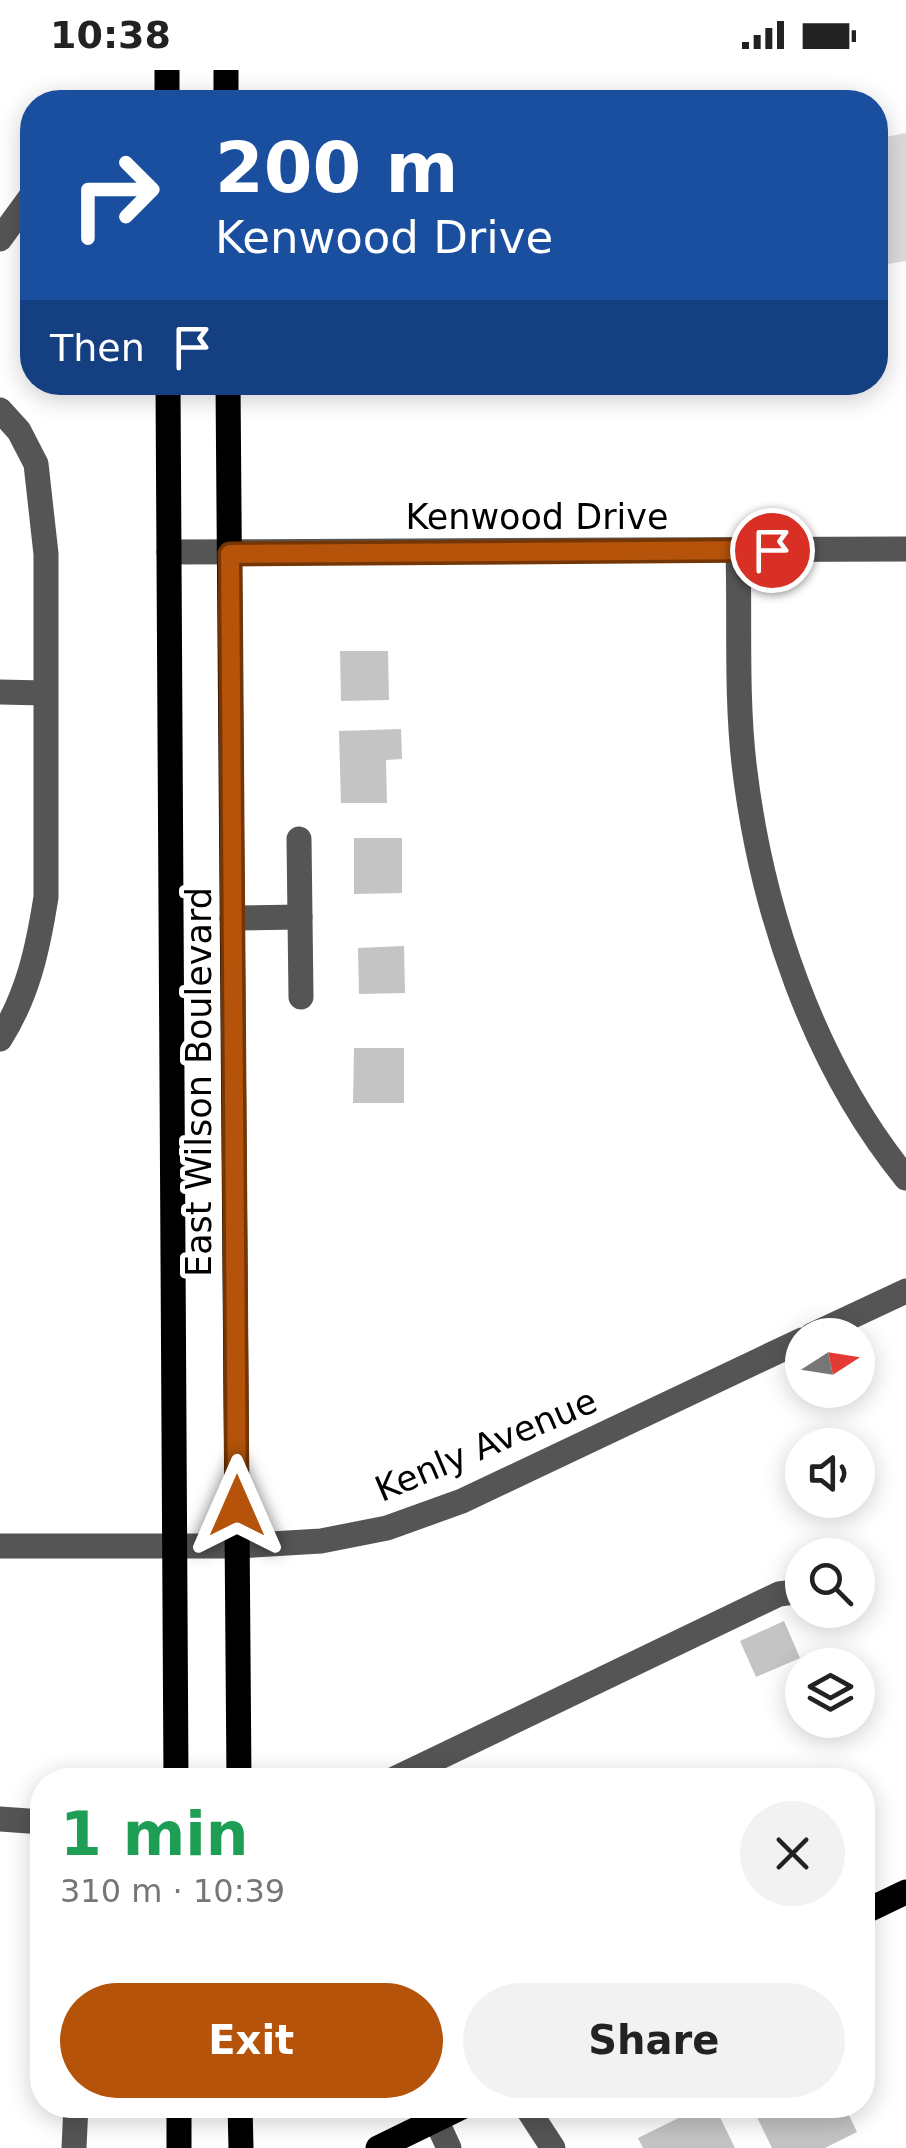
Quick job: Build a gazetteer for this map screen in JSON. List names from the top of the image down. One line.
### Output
{"streets":{"main road":["East Wilson Boulevard"],"street":["Kenwood Drive","Kenly Avenue"]},"crossings":[["Kenwood Drive","East Wilson Boulevard"],["East Wilson Boulevard","Kenly Avenue"]],"north":"right","page":{"status":"10:38","turn":["200 m","Kenwood Drive"],"then":"Then","heading":["1 min","310 m · 10:39"],"buttons":["Exit","Share"]}}
